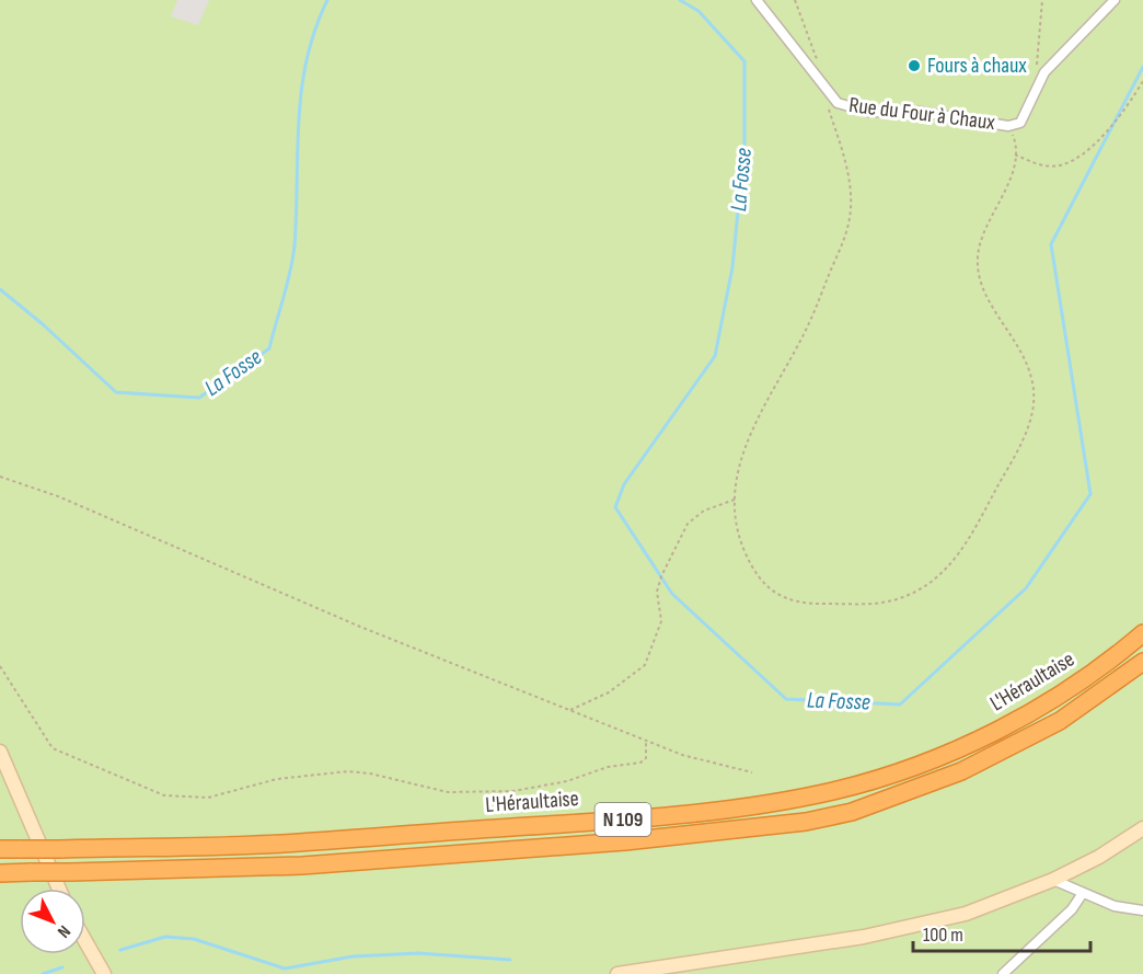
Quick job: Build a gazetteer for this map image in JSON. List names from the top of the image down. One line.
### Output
{"streets":{"highway":["L'Héraultaise","N 109"],"street":["Rue du Four à Chaux"]},"water":["La Fosse"],"places":["Fours à chaux"],"scale_bar":"100 m","north":"bottom right"}
